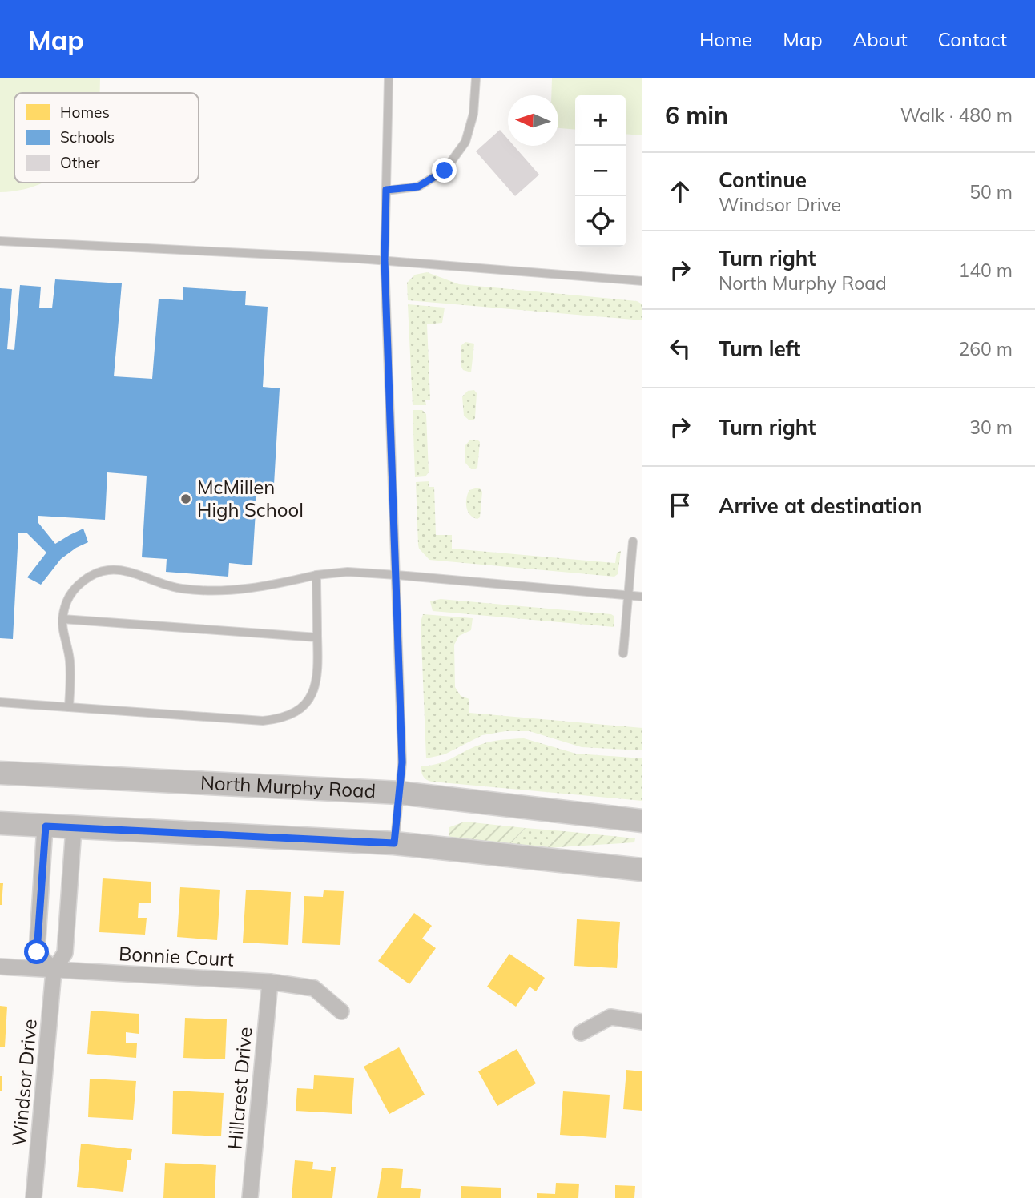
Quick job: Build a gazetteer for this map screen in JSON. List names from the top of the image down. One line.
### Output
{"streets":{"main road":["North Murphy Road"],"street":["Bonnie Court","Windsor Drive","Hillcrest Drive"]},"crossings":[["Bonnie Court","Windsor Drive"],["Bonnie Court","Hillcrest Drive"]],"places":["McMillen High School"],"legend":["Homes","Schools","Other"],"north":"left","page":{"header":"Map","nav":["Home","Map","About","Contact"],"heading":["6 min","Walk · 480 m"],"map_buttons":["+","−"],"list":[["Continue","Windsor Drive","50 m"],["Turn right","North Murphy Road","140 m"],["Turn left","260 m"],["Turn right","30 m"],"Arrive at destination"]}}
